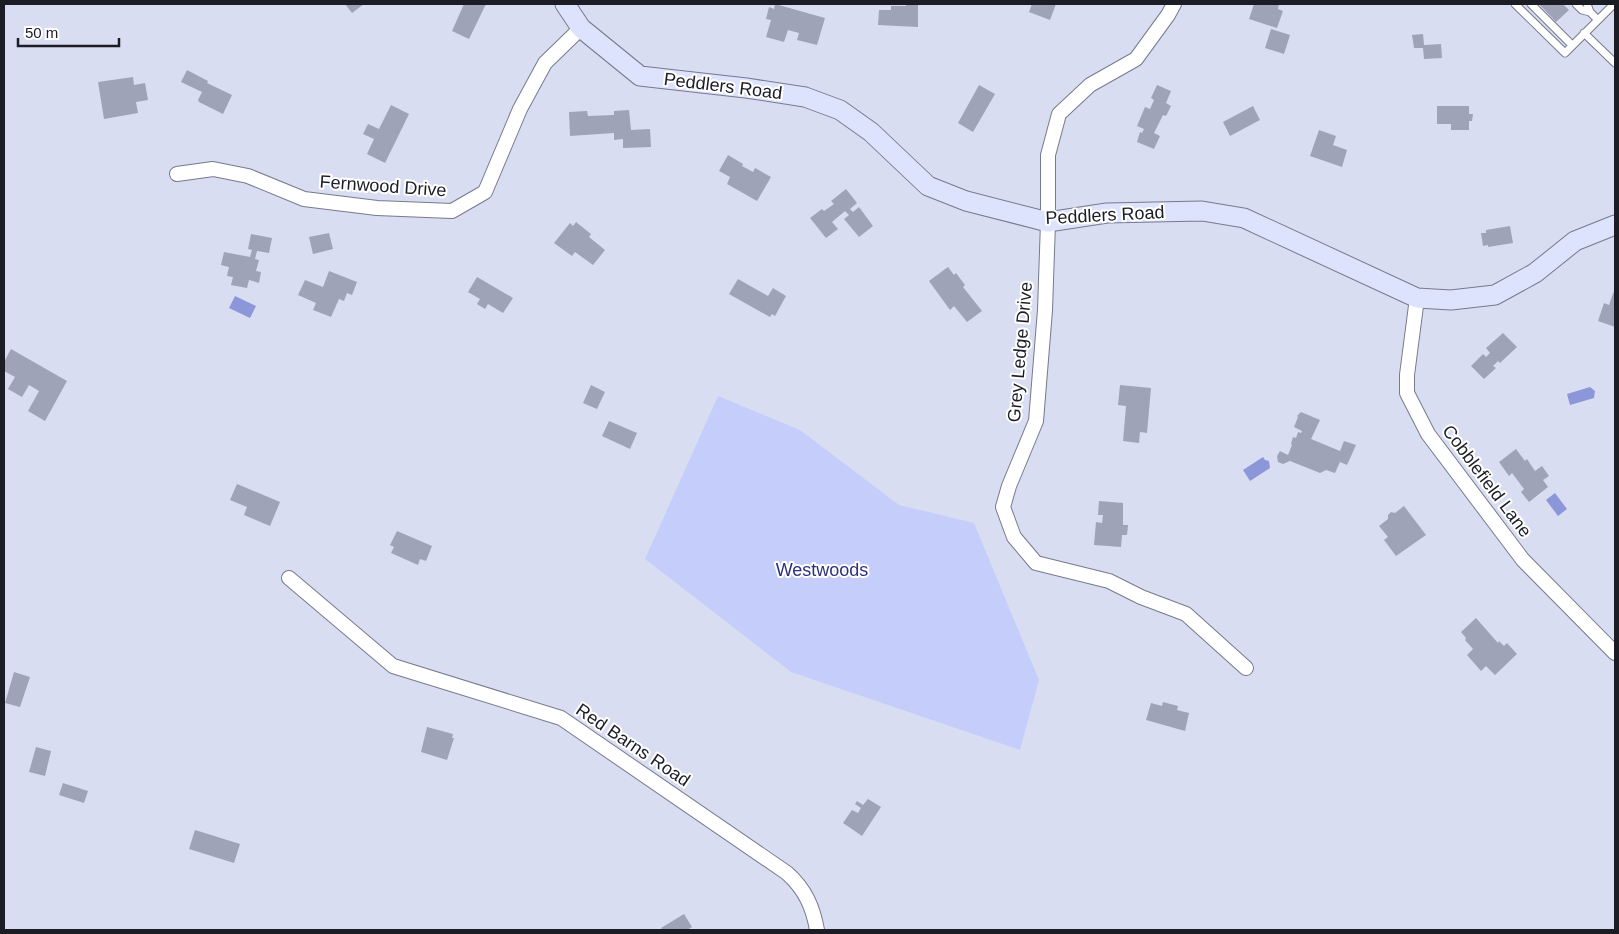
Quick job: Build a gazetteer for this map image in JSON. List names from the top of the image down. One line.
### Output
{"streets":{"street":["Peddlers Road","Fernwood Drive","Grey Ledge Drive","Cobblefield Lane","Red Barns Road"]},"crossings":[["Peddlers Road","Fernwood Drive"],["Peddlers Road","Grey Ledge Drive"],["Peddlers Road","Cobblefield Lane"]],"parks":["Westwoods"],"scale_bar":"50 m"}
